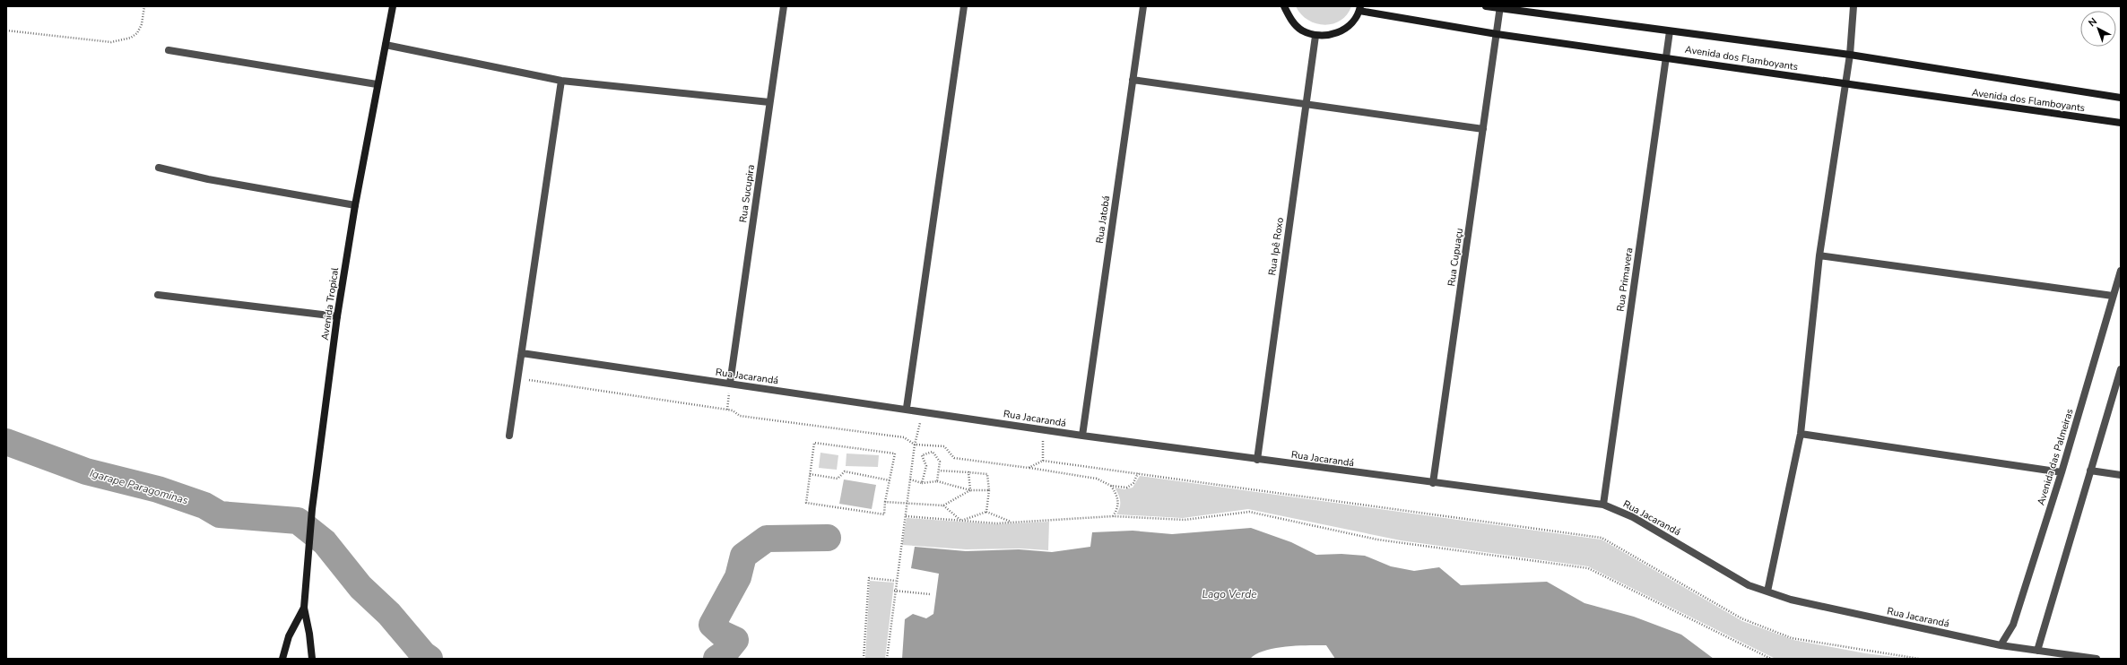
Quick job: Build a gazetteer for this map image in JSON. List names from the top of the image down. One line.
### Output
{"streets":{"street":["Avenida dos Flamboyants","Rua Sucupira","Rua Jatobá","Rua Ipê Roxo","Rua Cupuaçu","Rua Primavera","Avenida Tropical","Rua Jacarandá","Avenida das Palmeiras"]},"crossings":[["Avenida dos Flamboyants","Rua Cupuaçu"],["Avenida dos Flamboyants","Rua Primavera"],["Rua Sucupira","Rua Jacarandá"],["Rua Jatobá","Rua Jacarandá"],["Rua Ipê Roxo","Rua Jacarandá"],["Rua Cupuaçu","Rua Jacarandá"],["Rua Primavera","Rua Jacarandá"],["Rua Jacarandá","Avenida das Palmeiras"]],"water":["Igarape Paragominas","Lago Verde"],"north":"top left"}
